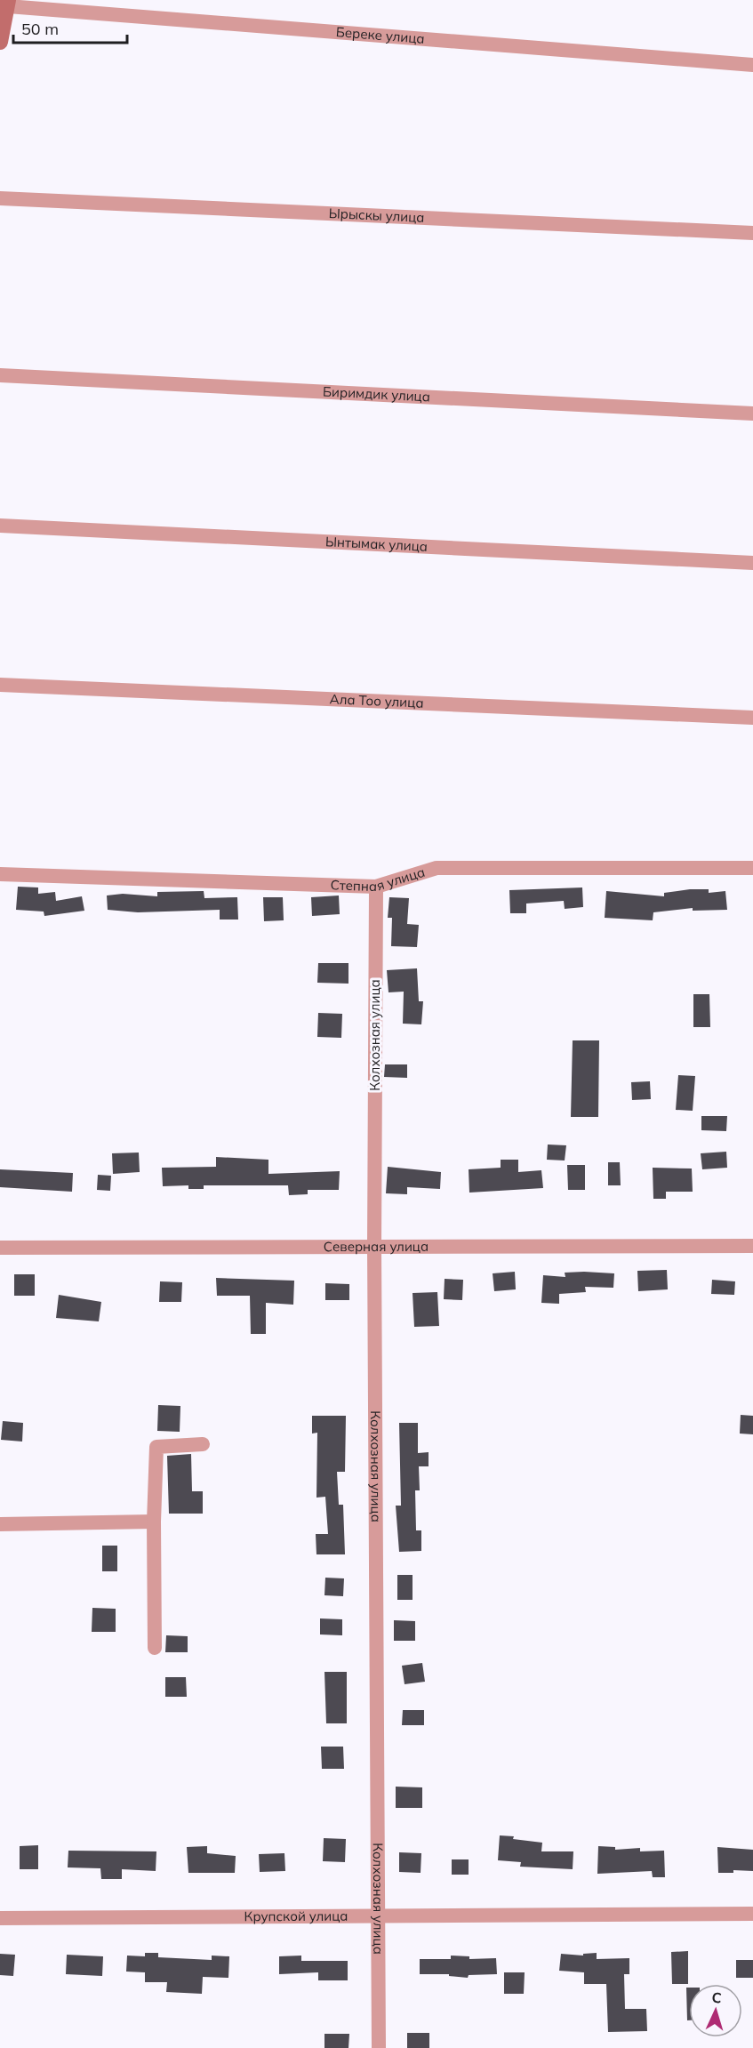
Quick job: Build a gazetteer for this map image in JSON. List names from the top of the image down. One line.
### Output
{"streets":{"street":["Береке улица","Ырыскы улица","Биримдик улица","Ынтымак улица","Ала Тоо улица","Степная улица","Колхозная улица","Северная улица","Крупской улица"]},"crossings":[["Степная улица","Колхозная улица"],["Колхозная улица","Северная улица"],["Колхозная улица","Крупской улица"]],"scale_bar":"50 m","north":"top"}
